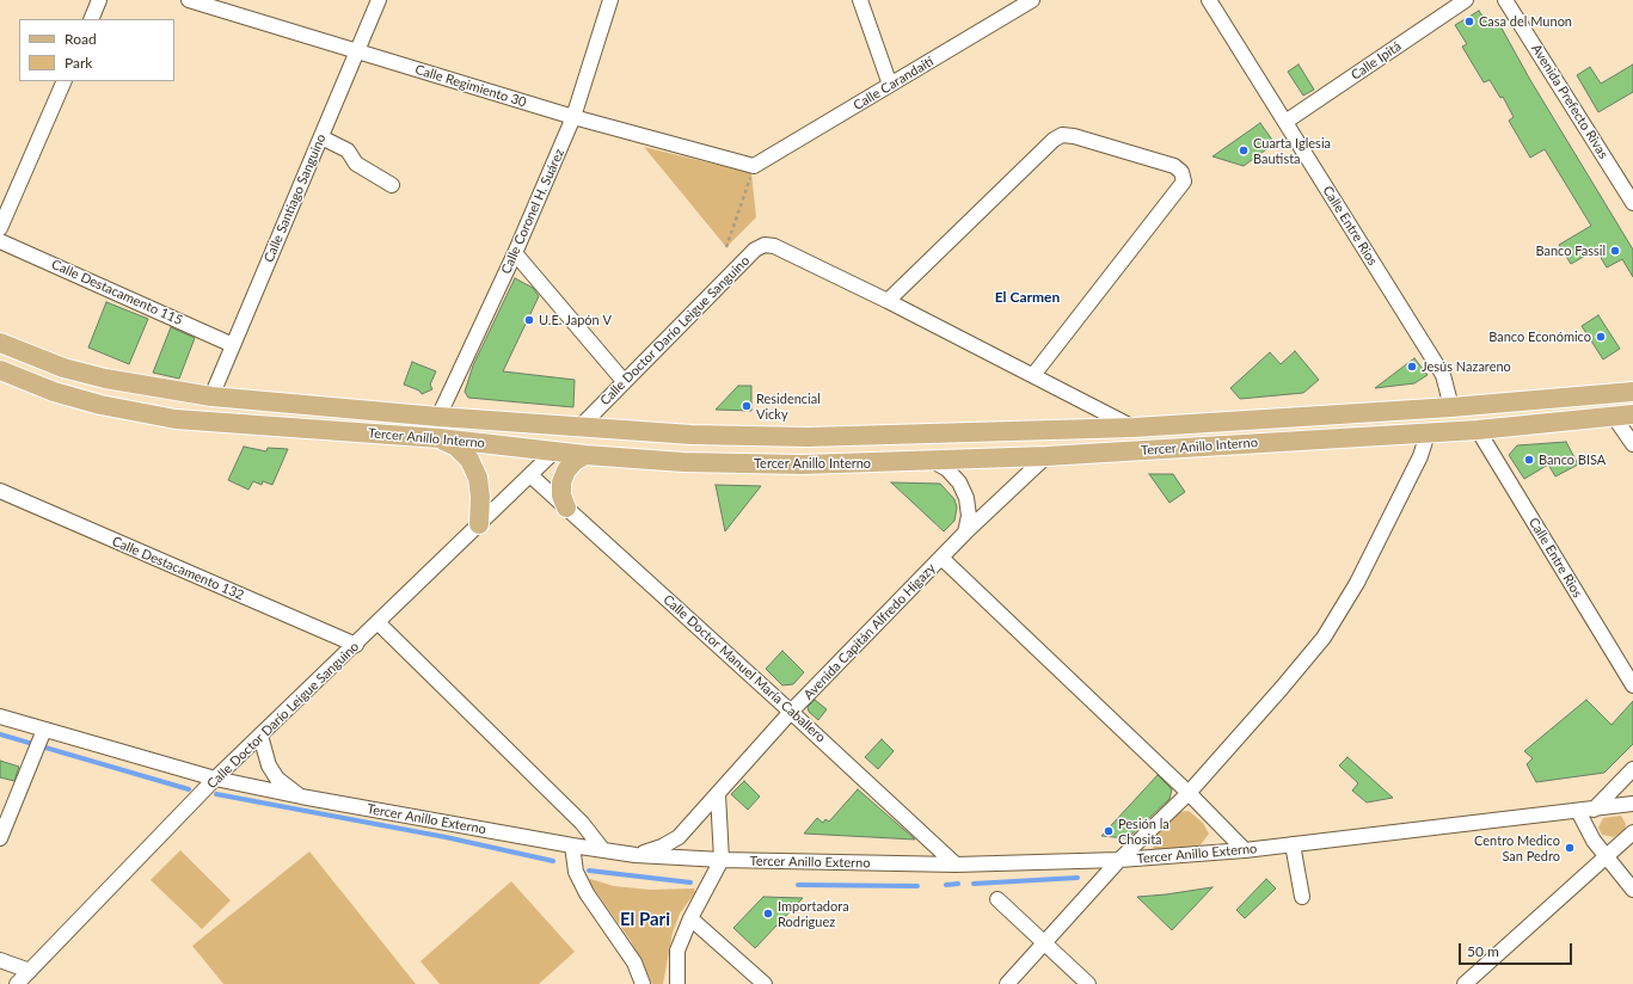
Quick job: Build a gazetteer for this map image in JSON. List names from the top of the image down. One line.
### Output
{"streets":{"main road":["Tercer Anillo Interno"],"street":["Calle Ipitá","Calle Carandaití","Calle Regimiento 30","Avenida Prefecto Rivas","Calle Santiago Sanguino","Calle Coronel H. Suárez","Calle Entre Rios","Calle Destacamento 115","Calle Doctor Darío Leigue Sanguino","Calle Destacamento 132","Avenida Capitán Alfredo Higazy","Calle Doctor Manuel María Caballero","Tercer Anillo Externo"]},"crossings":[["Calle Ipitá","Calle Entre Rios"],["Calle Carandaití","Calle Regimiento 30"],["Calle Regimiento 30","Calle Santiago Sanguino"],["Calle Regimiento 30","Calle Coronel H. Suárez"],["Calle Santiago Sanguino","Calle Destacamento 115"],["Calle Santiago Sanguino","Tercer Anillo Interno"],["Calle Coronel H. Suárez","Tercer Anillo Interno"],["Calle Entre Rios","Tercer Anillo Interno"],["Calle Doctor Darío Leigue Sanguino","Tercer Anillo Interno"],["Calle Doctor Darío Leigue Sanguino","Calle Destacamento 132"],["Calle Doctor Darío Leigue Sanguino","Calle Doctor Manuel María Caballero"],["Calle Doctor Darío Leigue Sanguino","Tercer Anillo Externo"],["Tercer Anillo Interno","Avenida Capitán Alfredo Higazy"],["Avenida Capitán Alfredo Higazy","Calle Doctor Manuel María Caballero"],["Avenida Capitán Alfredo Higazy","Tercer Anillo Externo"],["Calle Doctor Manuel María Caballero","Tercer Anillo Externo"]],"districts":["El Carmen","El Pari"],"places":["Casa del Munon","Cuarta Iglesia Bautista","Banco Fassil","U.E. Japón V","Banco Económico","Jesús Nazareno","Residencial Vicky","Banco BISA","Pesión la Chosita","Centro Medico San Pedro","Importadora Rodriguez"],"legend":["Road","Park"],"scale_bar":"50 m"}
